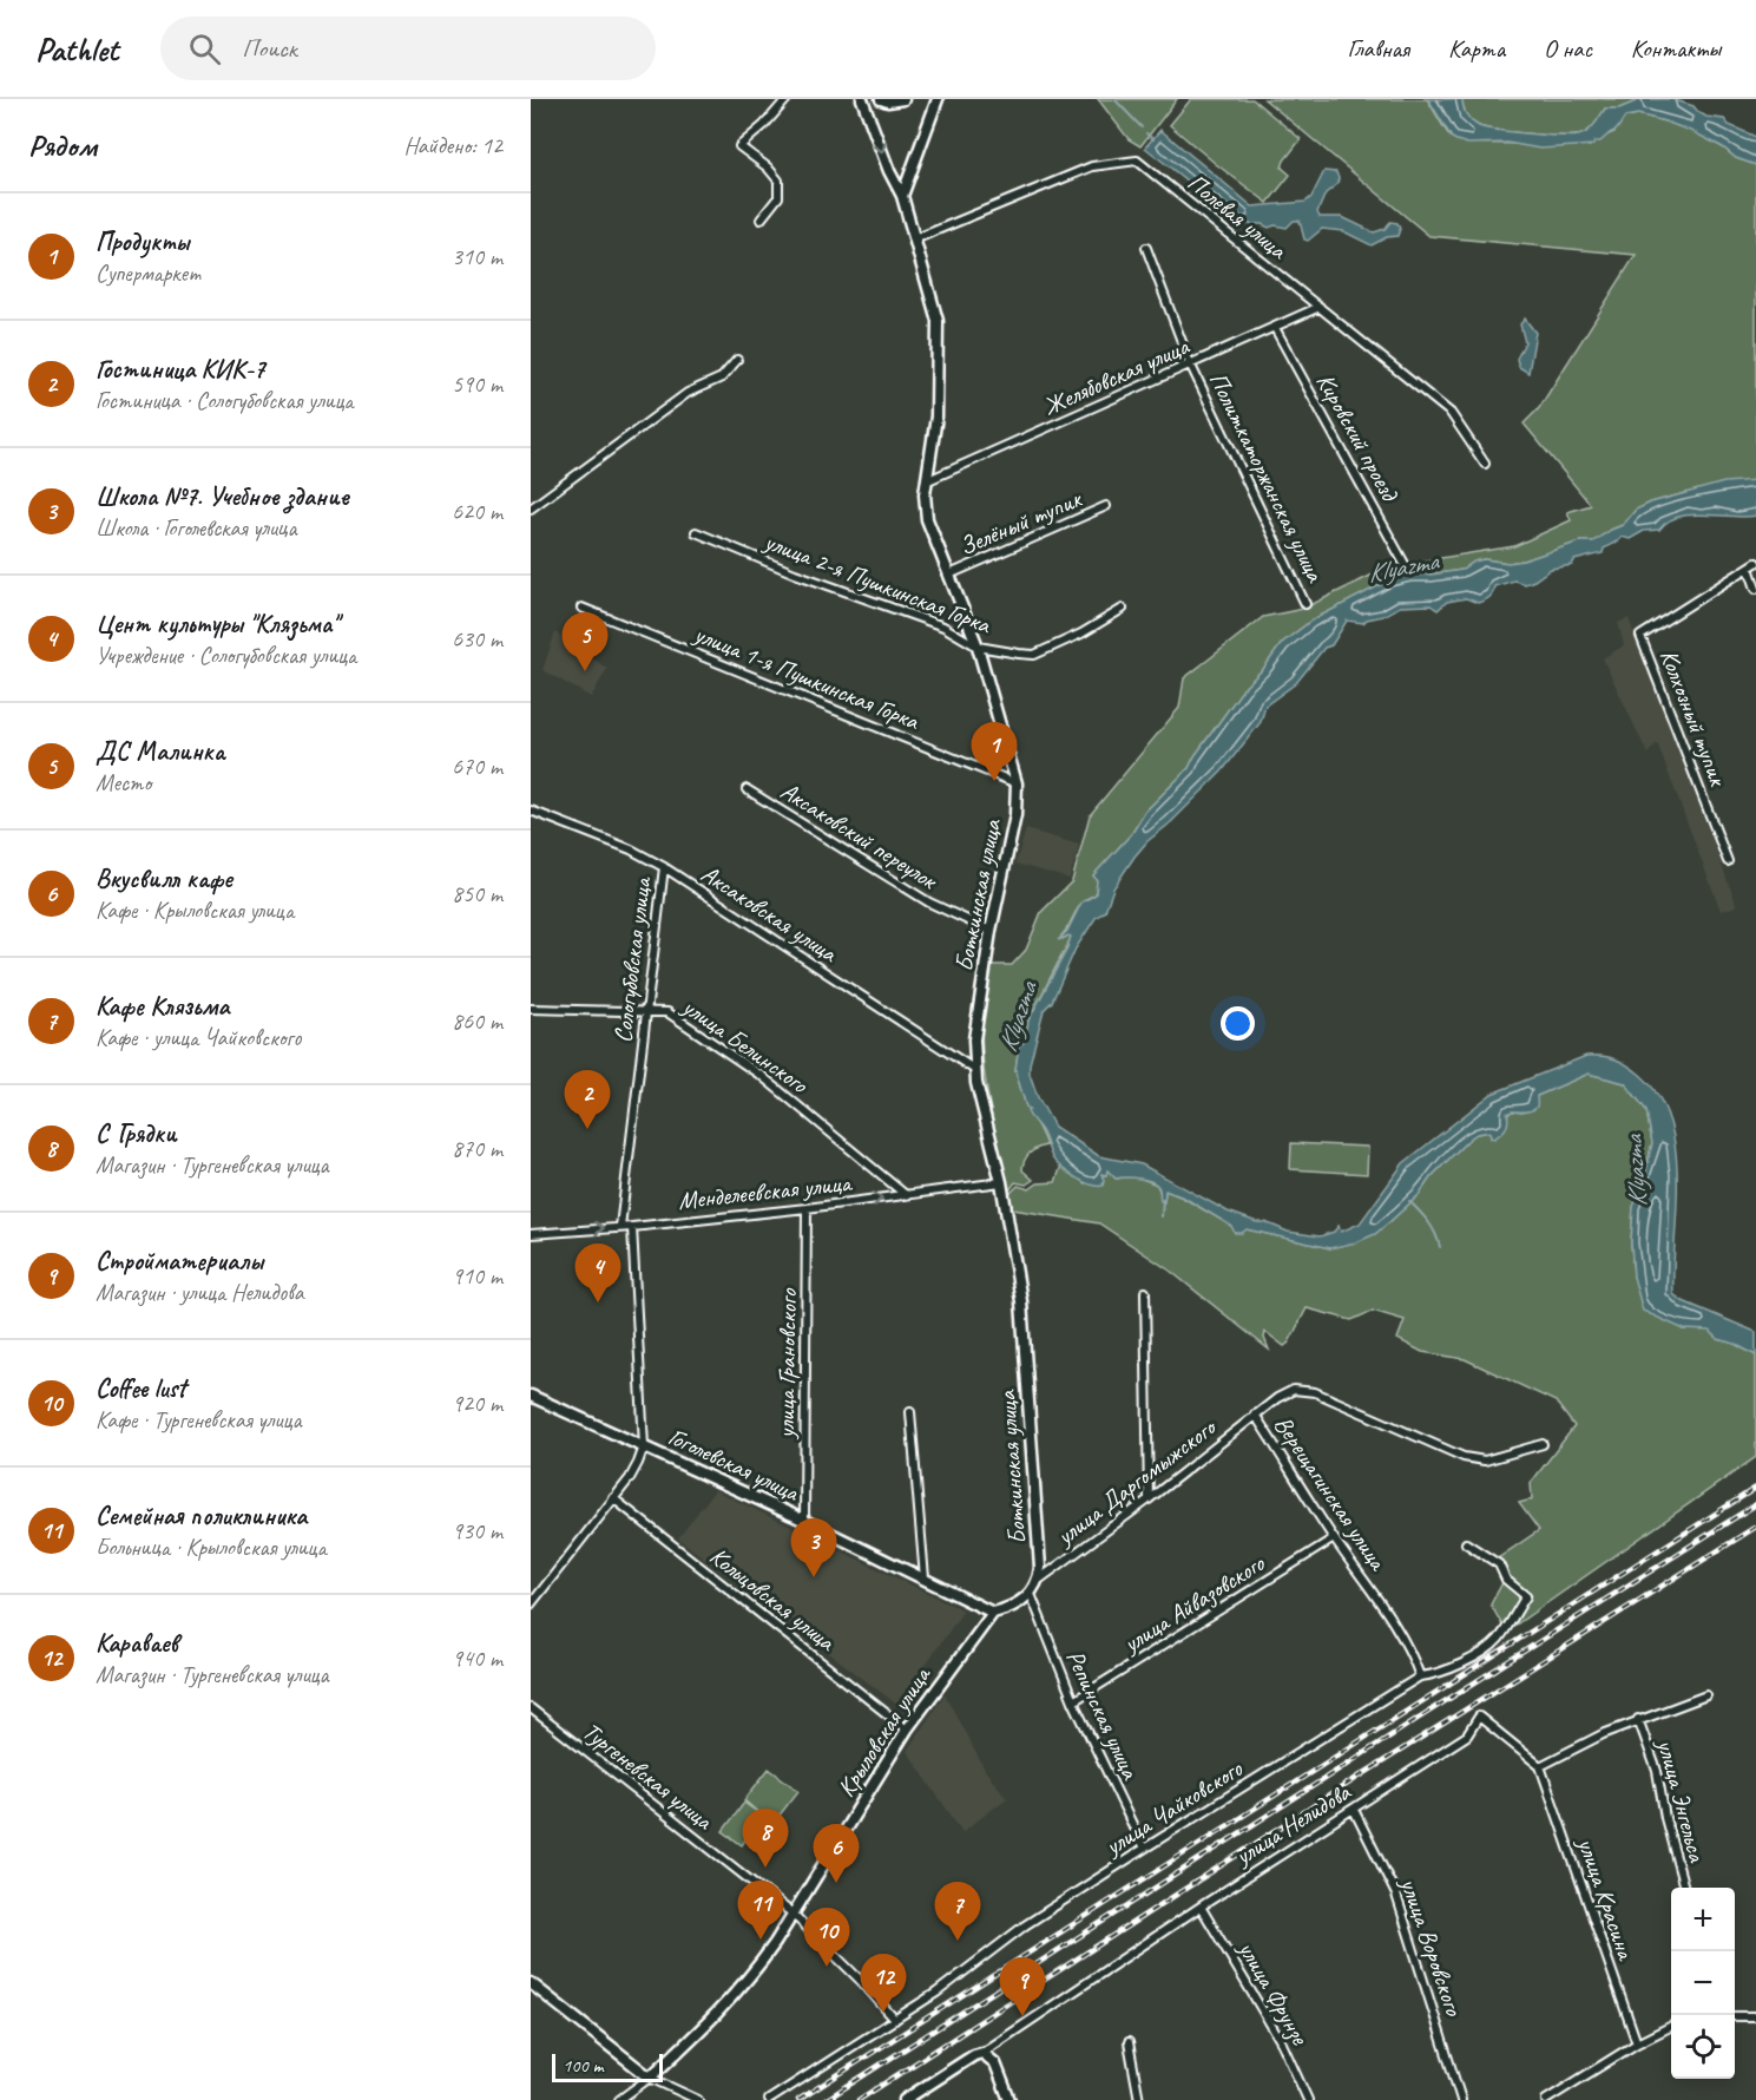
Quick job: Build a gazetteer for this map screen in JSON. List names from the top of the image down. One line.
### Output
{"streets":{"street":["Полевая улица","Желябовская улица","Кировский проезд","Политкаторжанская улица","Зелёный тупик","улица 2-я Пушкинская Горка","улица 1-я Пушкинская Горка","Колхозный тупик","Аксаковский переулок","Боткинская улица","Аксаковская улица","Сологубовская улица","улица Белинского","Менделеевская улица","улица Грановского","Гоголевская улица","улица Даргомыжского","Верещагинская улица","Кольцовская улица","улица Айвазовского","Репинская улица","Крыловская улица","Тургеневская улица","улица Энгельса","улица Чайковского","улица Нелидова","улица Красина","улица Воровского","улица Фрунзе"]},"crossings":[["Полевая улица","Желябовская улица"],["Полевая улица","Боткинская улица"],["Желябовская улица","Кировский проезд"],["Желябовская улица","Политкаторжанская улица"],["Желябовская улица","Боткинская улица"],["Зелёный тупик","Боткинская улица"],["улица 2-я Пушкинская Горка","Боткинская улица"],["улица 1-я Пушкинская Горка","Боткинская улица"],["Аксаковский переулок","Боткинская улица"],["Боткинская улица","Аксаковская улица"],["Боткинская улица","Менделеевская улица"],["Боткинская улица","улица Даргомыжского"],["Боткинская улица","Репинская улица"],["Аксаковская улица","Сологубовская улица"],["Сологубовская улица","улица Белинского"],["Сологубовская улица","Менделеевская улица"],["улица Белинского","Менделеевская улица"],["Менделеевская улица","улица Грановского"],["улица Грановского","Гоголевская улица"],["Гоголевская улица","Крыловская улица"],["улица Даргомыжского","Верещагинская улица"],["Верещагинская улица","улица Айвазовского"],["Верещагинская улица","улица Чайковского"],["Кольцовская улица","Крыловская улица"],["улица Айвазовского","Репинская улица"],["Репинская улица","улица Чайковского"],["Крыловская улица","Тургеневская улица"],["Тургеневская улица","улица Чайковского"],["улица Нелидова","улица Красина"],["улица Нелидова","улица Воровского"],["улица Нелидова","улица Фрунзе"]],"one_way":["Менделеевская улица"],"water":["Klyazma"],"scale_bar":"100 m","page":{"header":"Pathlet","search":"Поиск","nav":["Главная","Карта","О нас","Контакты"],"heading":["Рядом","Найдено: 12"],"list":[{"mark":"1","name":"Продукты","note":"Супермаркет","value":"310 m"},{"mark":"2","name":"Гостиница КИК-7","note":"Гостиница · Сологубовская улица","value":"590 m"},{"mark":"3","name":"Школа №7. Учебное здание","note":"Школа · Гоголевская улица","value":"620 m"},{"mark":"4","name":"Цент культуры \"Клязьма\"","note":"Учреждение · Сологубовская улица","value":"630 m"},{"mark":"5","name":"ДС Малинка","note":"Место","value":"670 m"},{"mark":"6","name":"Вкусвилл кафе","note":"Кафе · Крыловская улица","value":"850 m"},{"mark":"7","name":"Кафе Клязьма","note":"Кафе · улица Чайковского","value":"860 m"},{"mark":"8","name":"С Грядки","note":"Магазин · Тургеневская улица","value":"870 m"},{"mark":"9","name":"Стройматериалы","note":"Магазин · улица Нелидова","value":"910 m"},{"mark":"10","name":"Coffee lust","note":"Кафе · Тургеневская улица","value":"920 m"},{"mark":"11","name":"Семейная поликлиника","note":"Больница · Крыловская улица","value":"930 m"},{"mark":"12","name":"Караваев","note":"Магазин · Тургеневская улица","value":"940 m"}],"pins":["5","1","2","4","3","8","6","11","7","10","12","9"],"map_buttons":["+","−"],"scale":"100 m"}}
